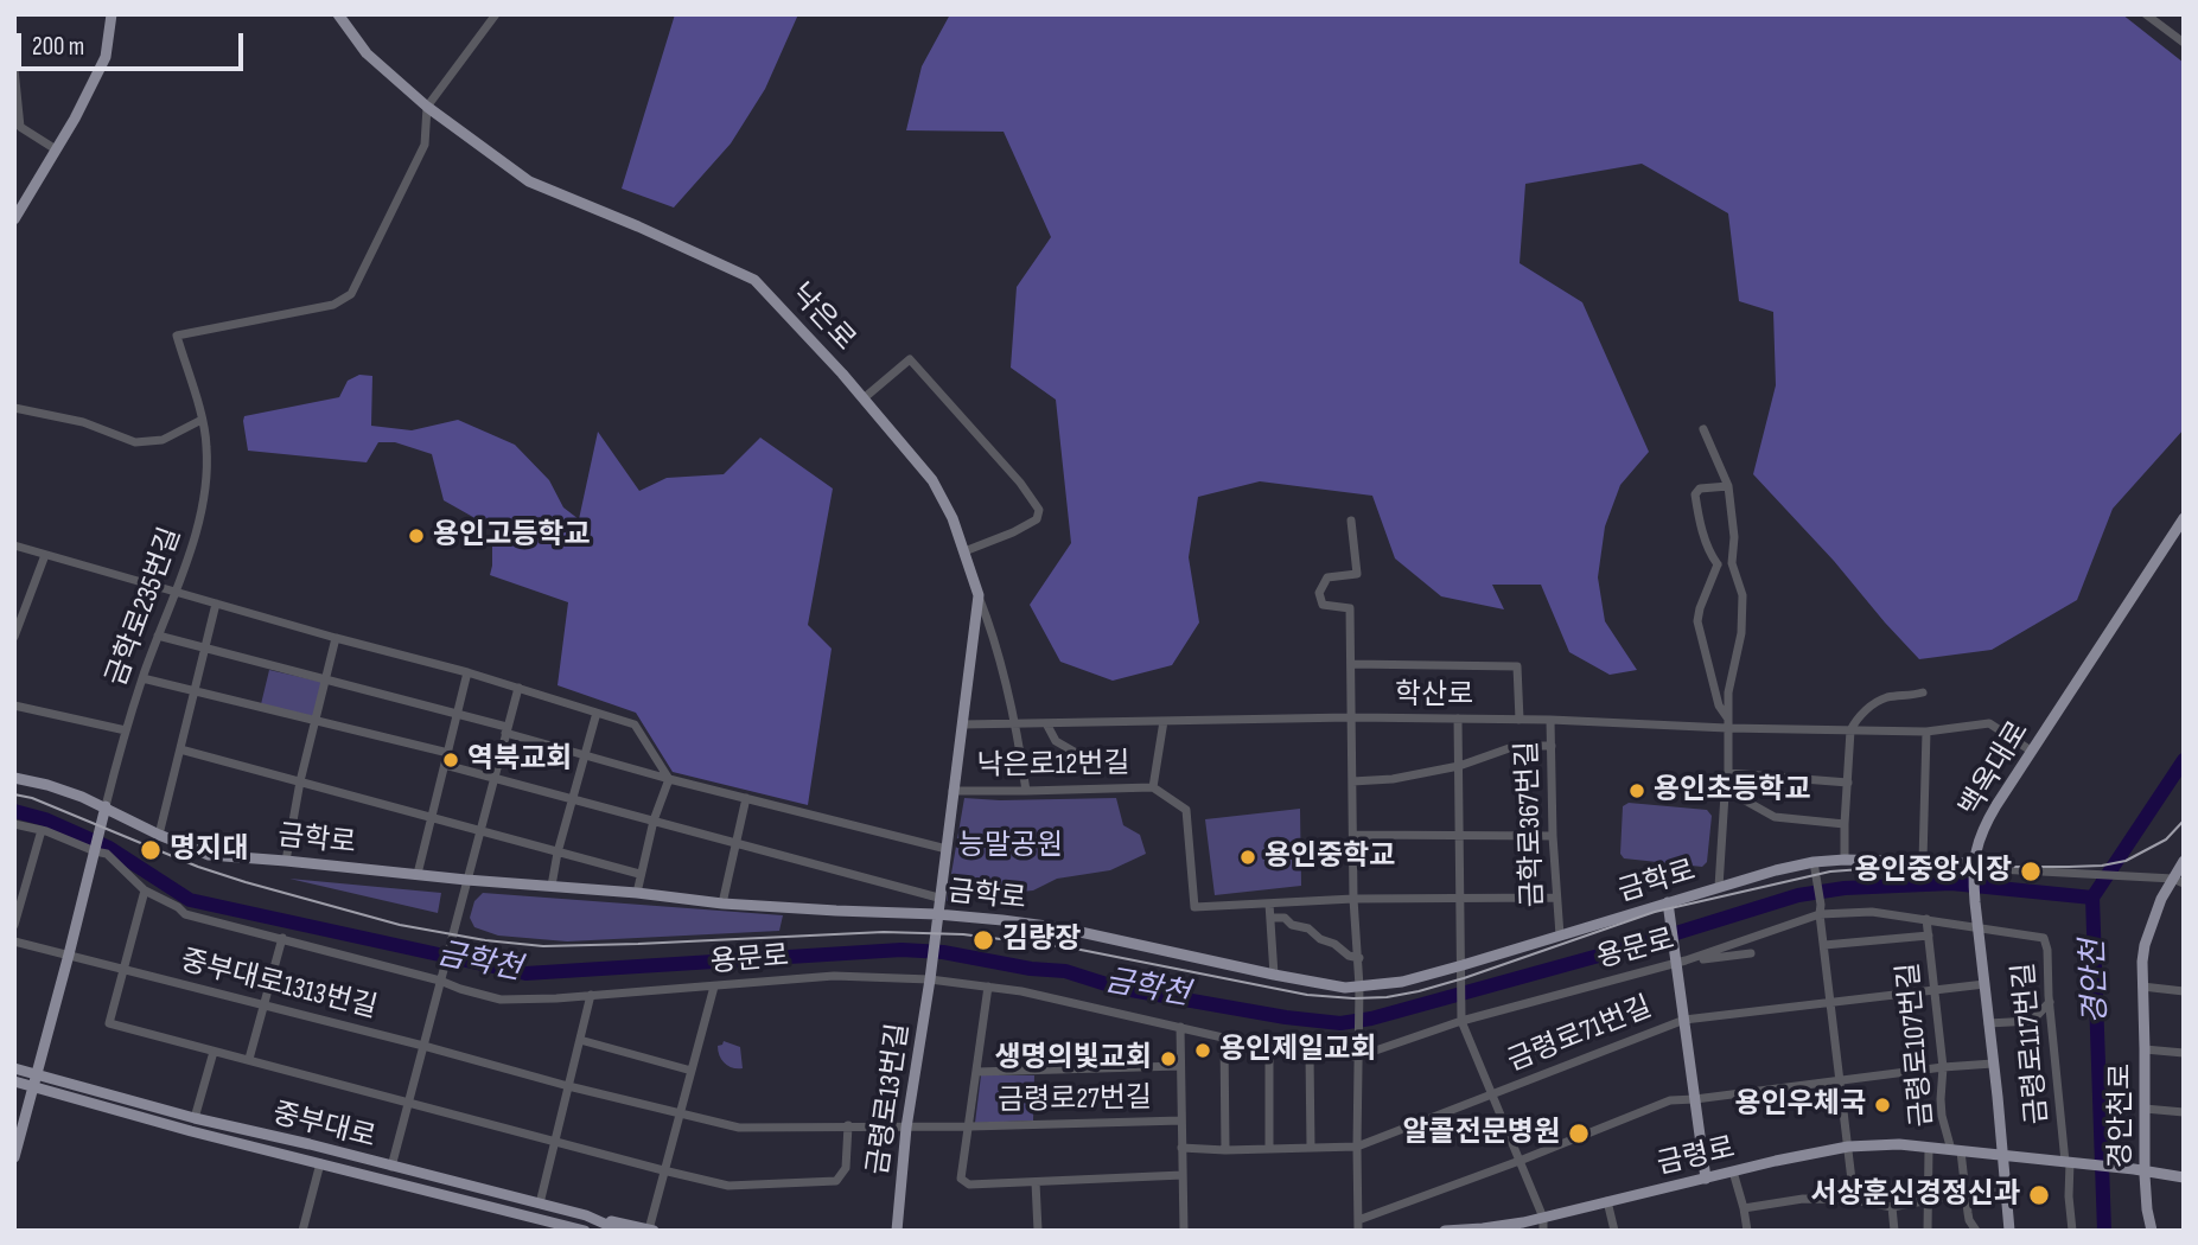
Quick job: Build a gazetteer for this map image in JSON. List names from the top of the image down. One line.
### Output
{"streets":{"main road":["낙은로","백옥대로","금학로","금령로13번길","경안천로","중부대로","금령로"],"street":["금학로235번길","학산로","낙은로12번길","금학로367번길","용문로","중부대로1313번길","금령로71번길","금령로117번길","금령로107번길","금령로27번길"]},"crossings":[["낙은로","금학로235번길"],["낙은로","학산로"],["낙은로","낙은로12번길"],["낙은로","금학로"],["낙은로","금령로13번길"],["금학로235번길","금학로"],["학산로","백옥대로"],["학산로","금학로367번길"],["백옥대로","금학로"],["백옥대로","용문로"],["백옥대로","금령로71번길"],["백옥대로","금령로117번길"],["백옥대로","금령로"],["금학로367번길","금학로"],["금학로","금령로13번길"],["금학로","경안천로"],["용문로","금령로71번길"],["용문로","금령로117번길"],["용문로","금령로107번길"],["용문로","금령로13번길"],["용문로","금령로27번길"],["중부대로1313번길","금령로13번길"],["중부대로1313번길","금령로27번길"],["금령로71번길","금령로107번길"],["금령로71번길","금령로"],["금령로117번길","금령로"],["금령로107번길","금령로"],["경안천로","금령로"]],"water":["금학천","경안천"],"parks":["능말공원"],"places":["용인고등학교","역북교회","용인초등학교","명지대","용인중학교","용인중앙시장","김량장","용인제일교회","생명의빛교회","용인우체국","알콜전문병원","서상훈신경정신과"],"scale_bar":"200 m"}
